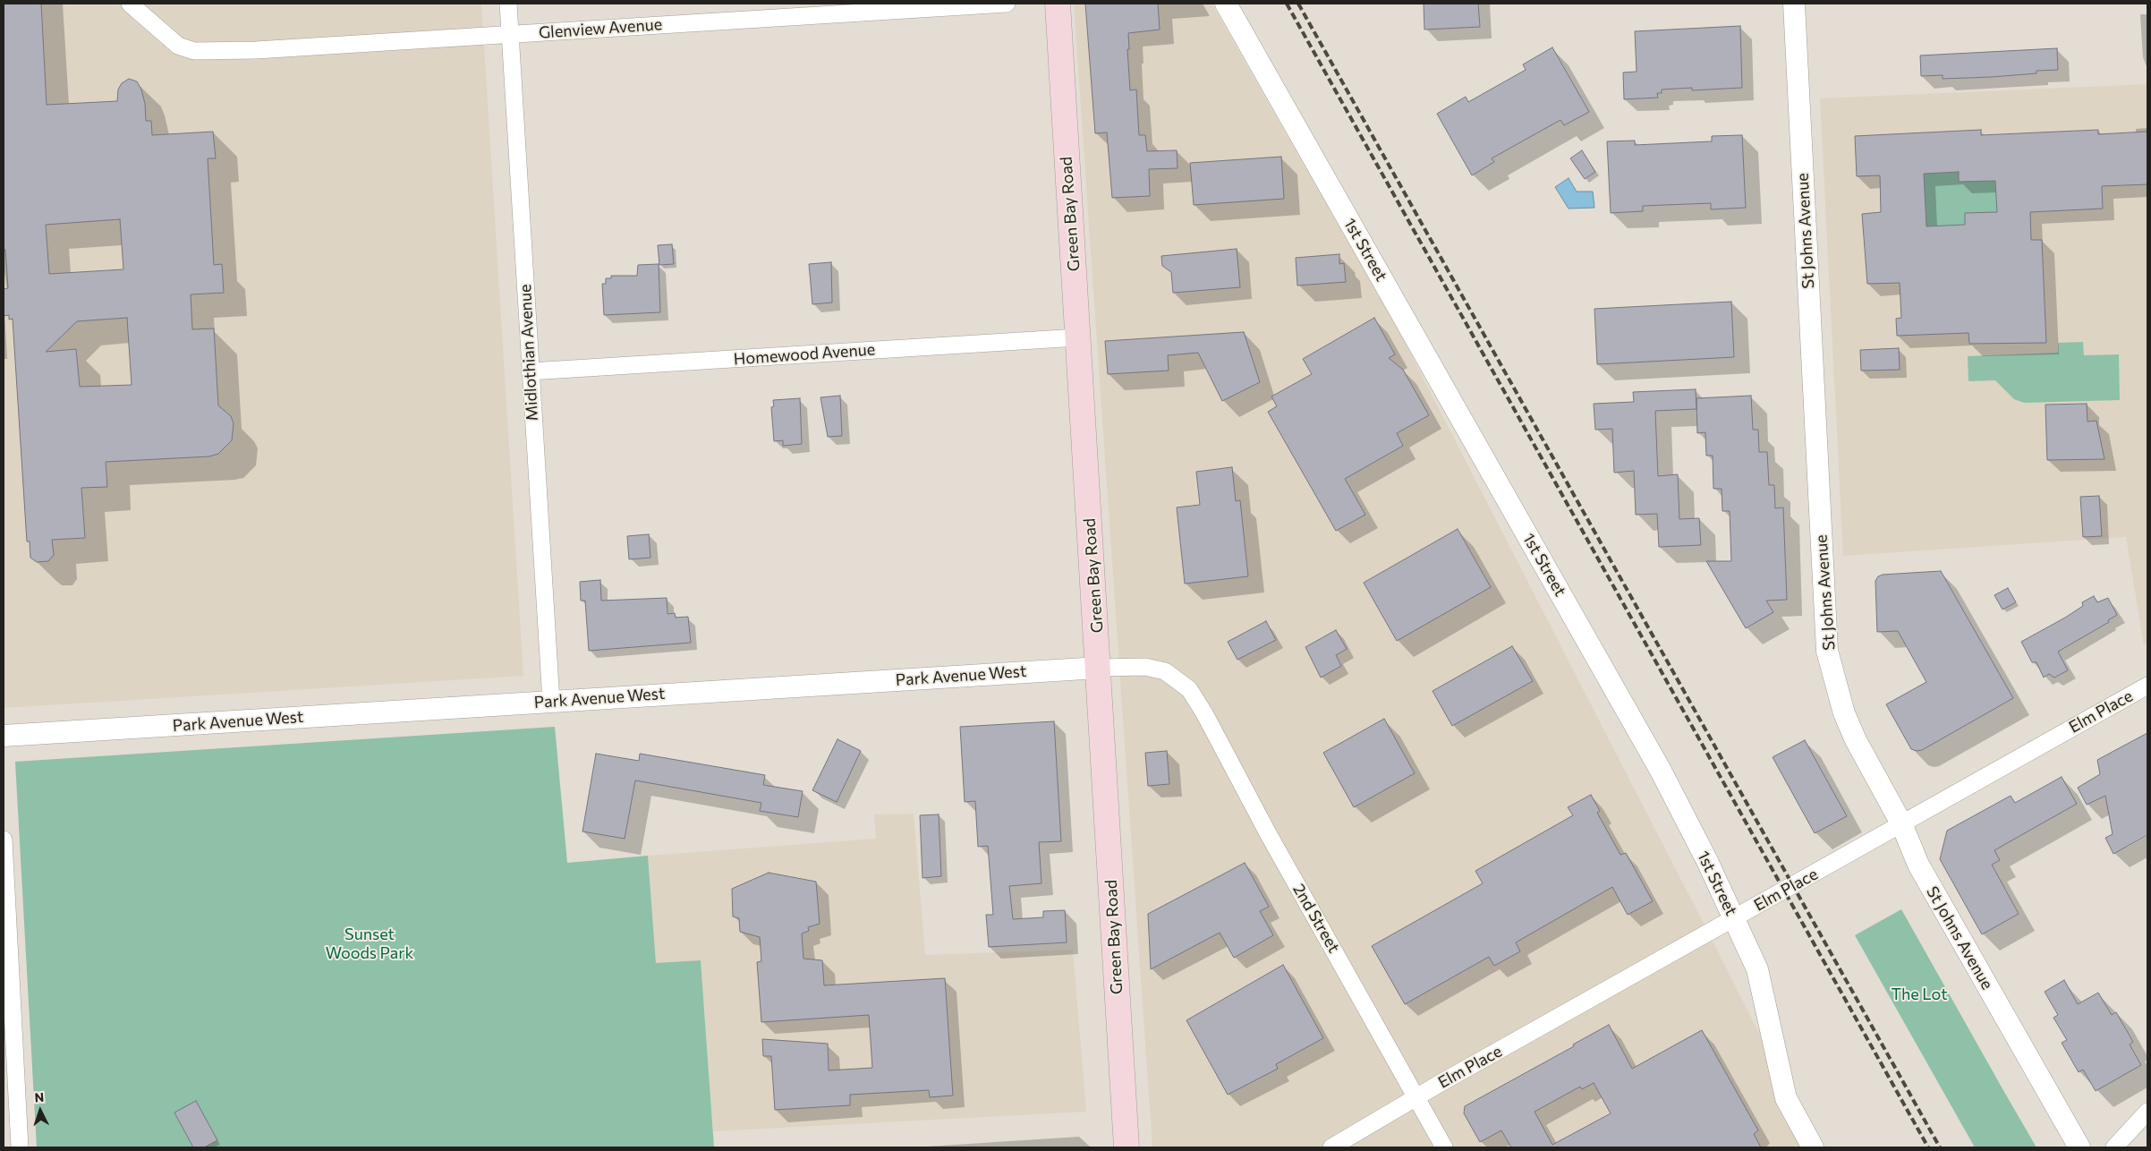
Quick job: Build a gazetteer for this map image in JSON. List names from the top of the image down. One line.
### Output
{"streets":{"main road":["Green Bay Road"],"street":["Glenview Avenue","St Johns Avenue","1st Street","Midlothian Avenue","Homewood Avenue","Park Avenue West","Elm Place","2nd Street"]},"crossings":[["Glenview Avenue","Midlothian Avenue"],["Green Bay Road","Homewood Avenue"],["Green Bay Road","Park Avenue West"],["St Johns Avenue","Elm Place"],["1st Street","Elm Place"],["Midlothian Avenue","Homewood Avenue"],["Midlothian Avenue","Park Avenue West"],["Park Avenue West","2nd Street"],["Elm Place","2nd Street"]],"parks":["Sunset Woods Park","The Lot"],"north":"top"}
